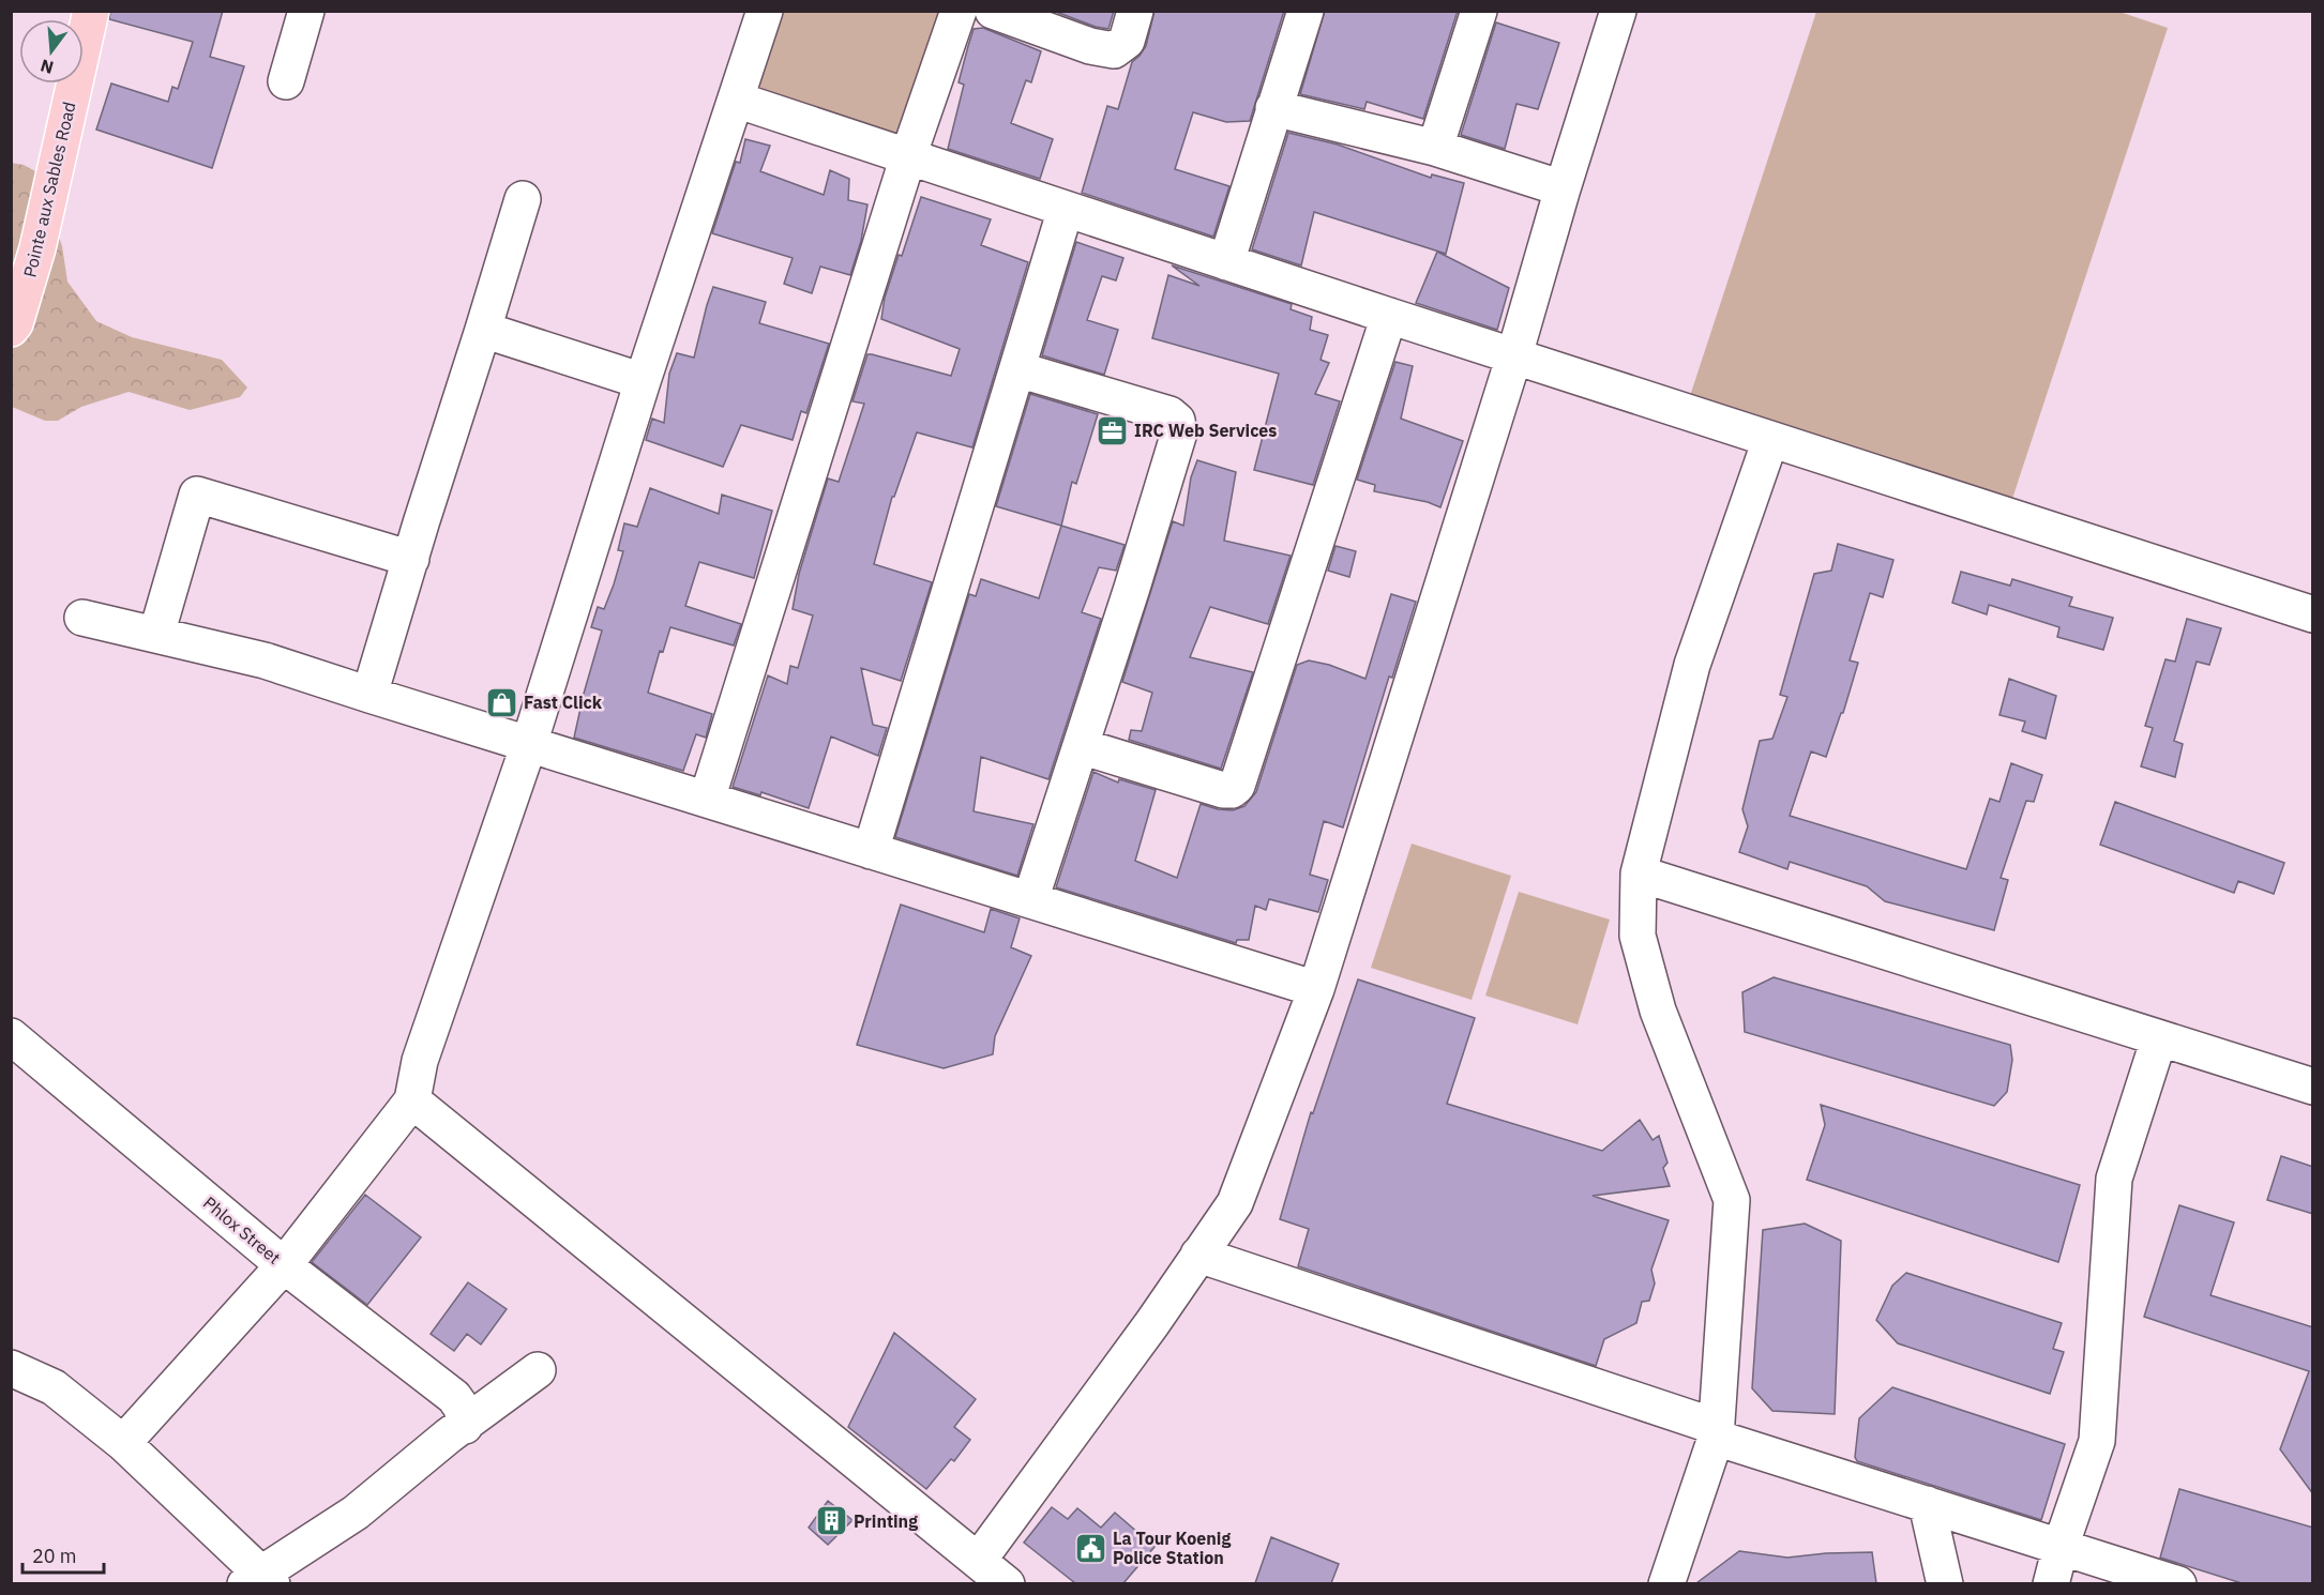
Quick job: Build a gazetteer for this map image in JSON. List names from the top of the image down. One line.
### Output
{"streets":{"main road":["Pointe aux Sables Road"],"street":["Phlox Street"]},"places":{"office":["IRC Web Services"],"shop":["Fast Click"],"building":["Printing"],"public building":["La Tour Koenig Police Station"]},"scale_bar":"20 m","north":"bottom"}
